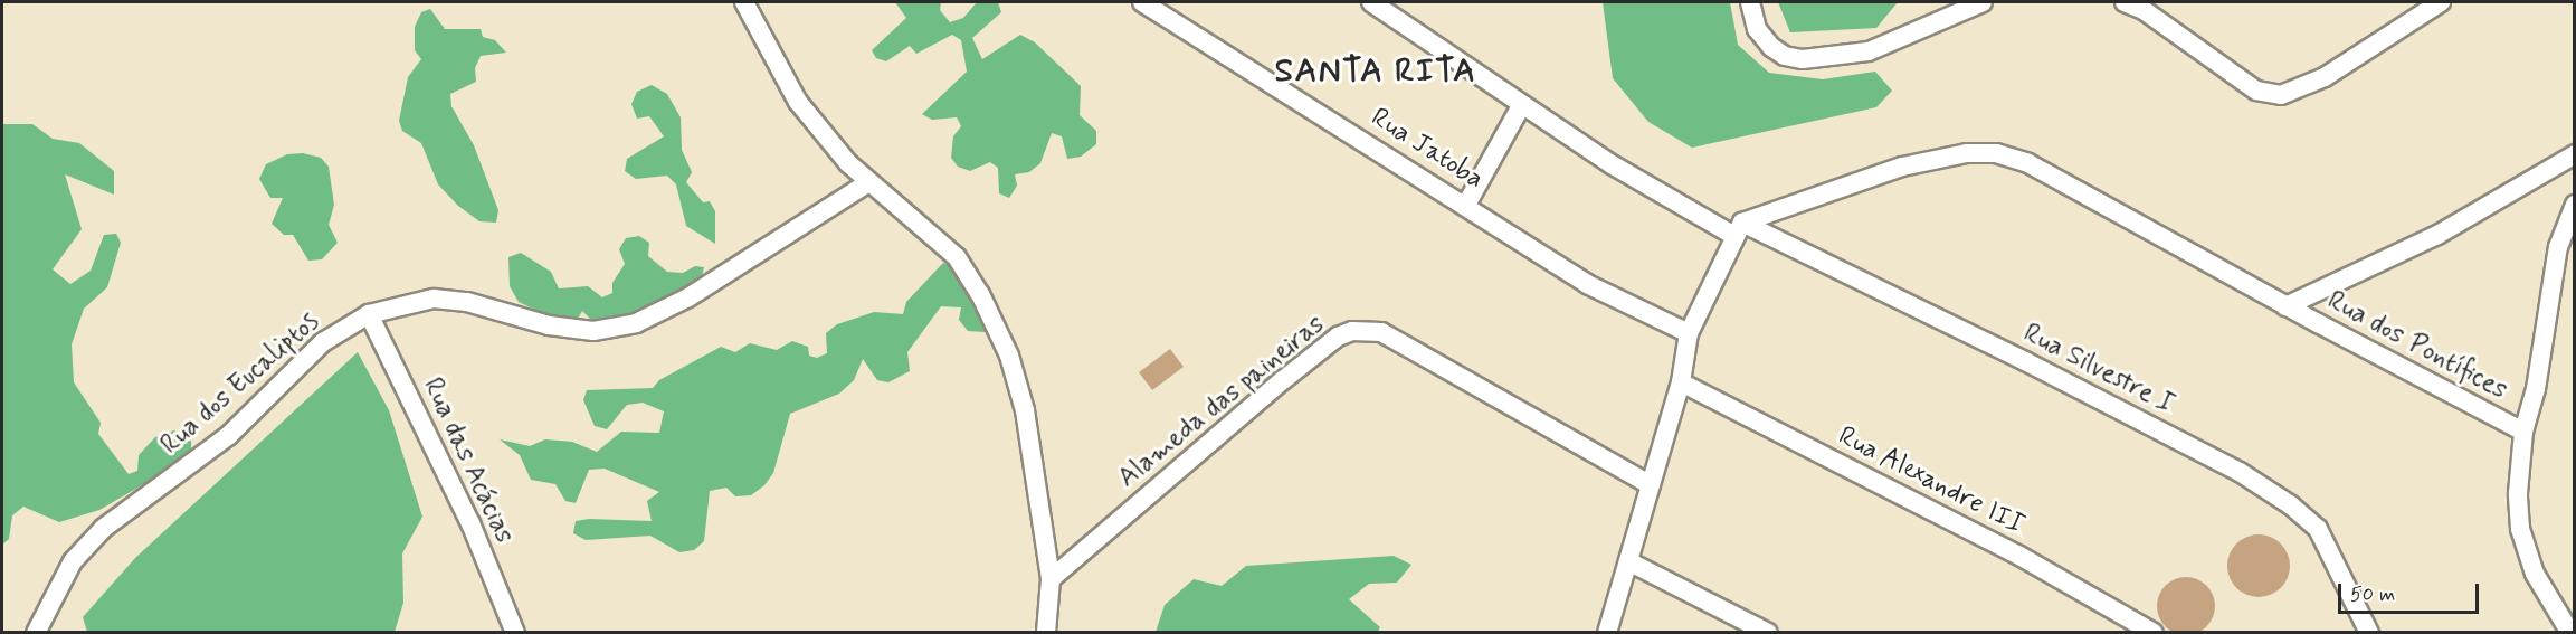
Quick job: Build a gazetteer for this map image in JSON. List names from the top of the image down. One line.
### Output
{"streets":{"street":["Rua Jatoba","Rua dos Pontífices","Rua Silvestre I","Rua dos Eucaliptos","Alameda das paineiras","Rua das Acácias","Rua Alexandre III"]},"crossings":[["Rua dos Pontífices","Rua Silvestre I"],["Rua dos Eucaliptos","Rua das Acácias"]],"districts":["SANTA RITA"],"scale_bar":"50 m"}
